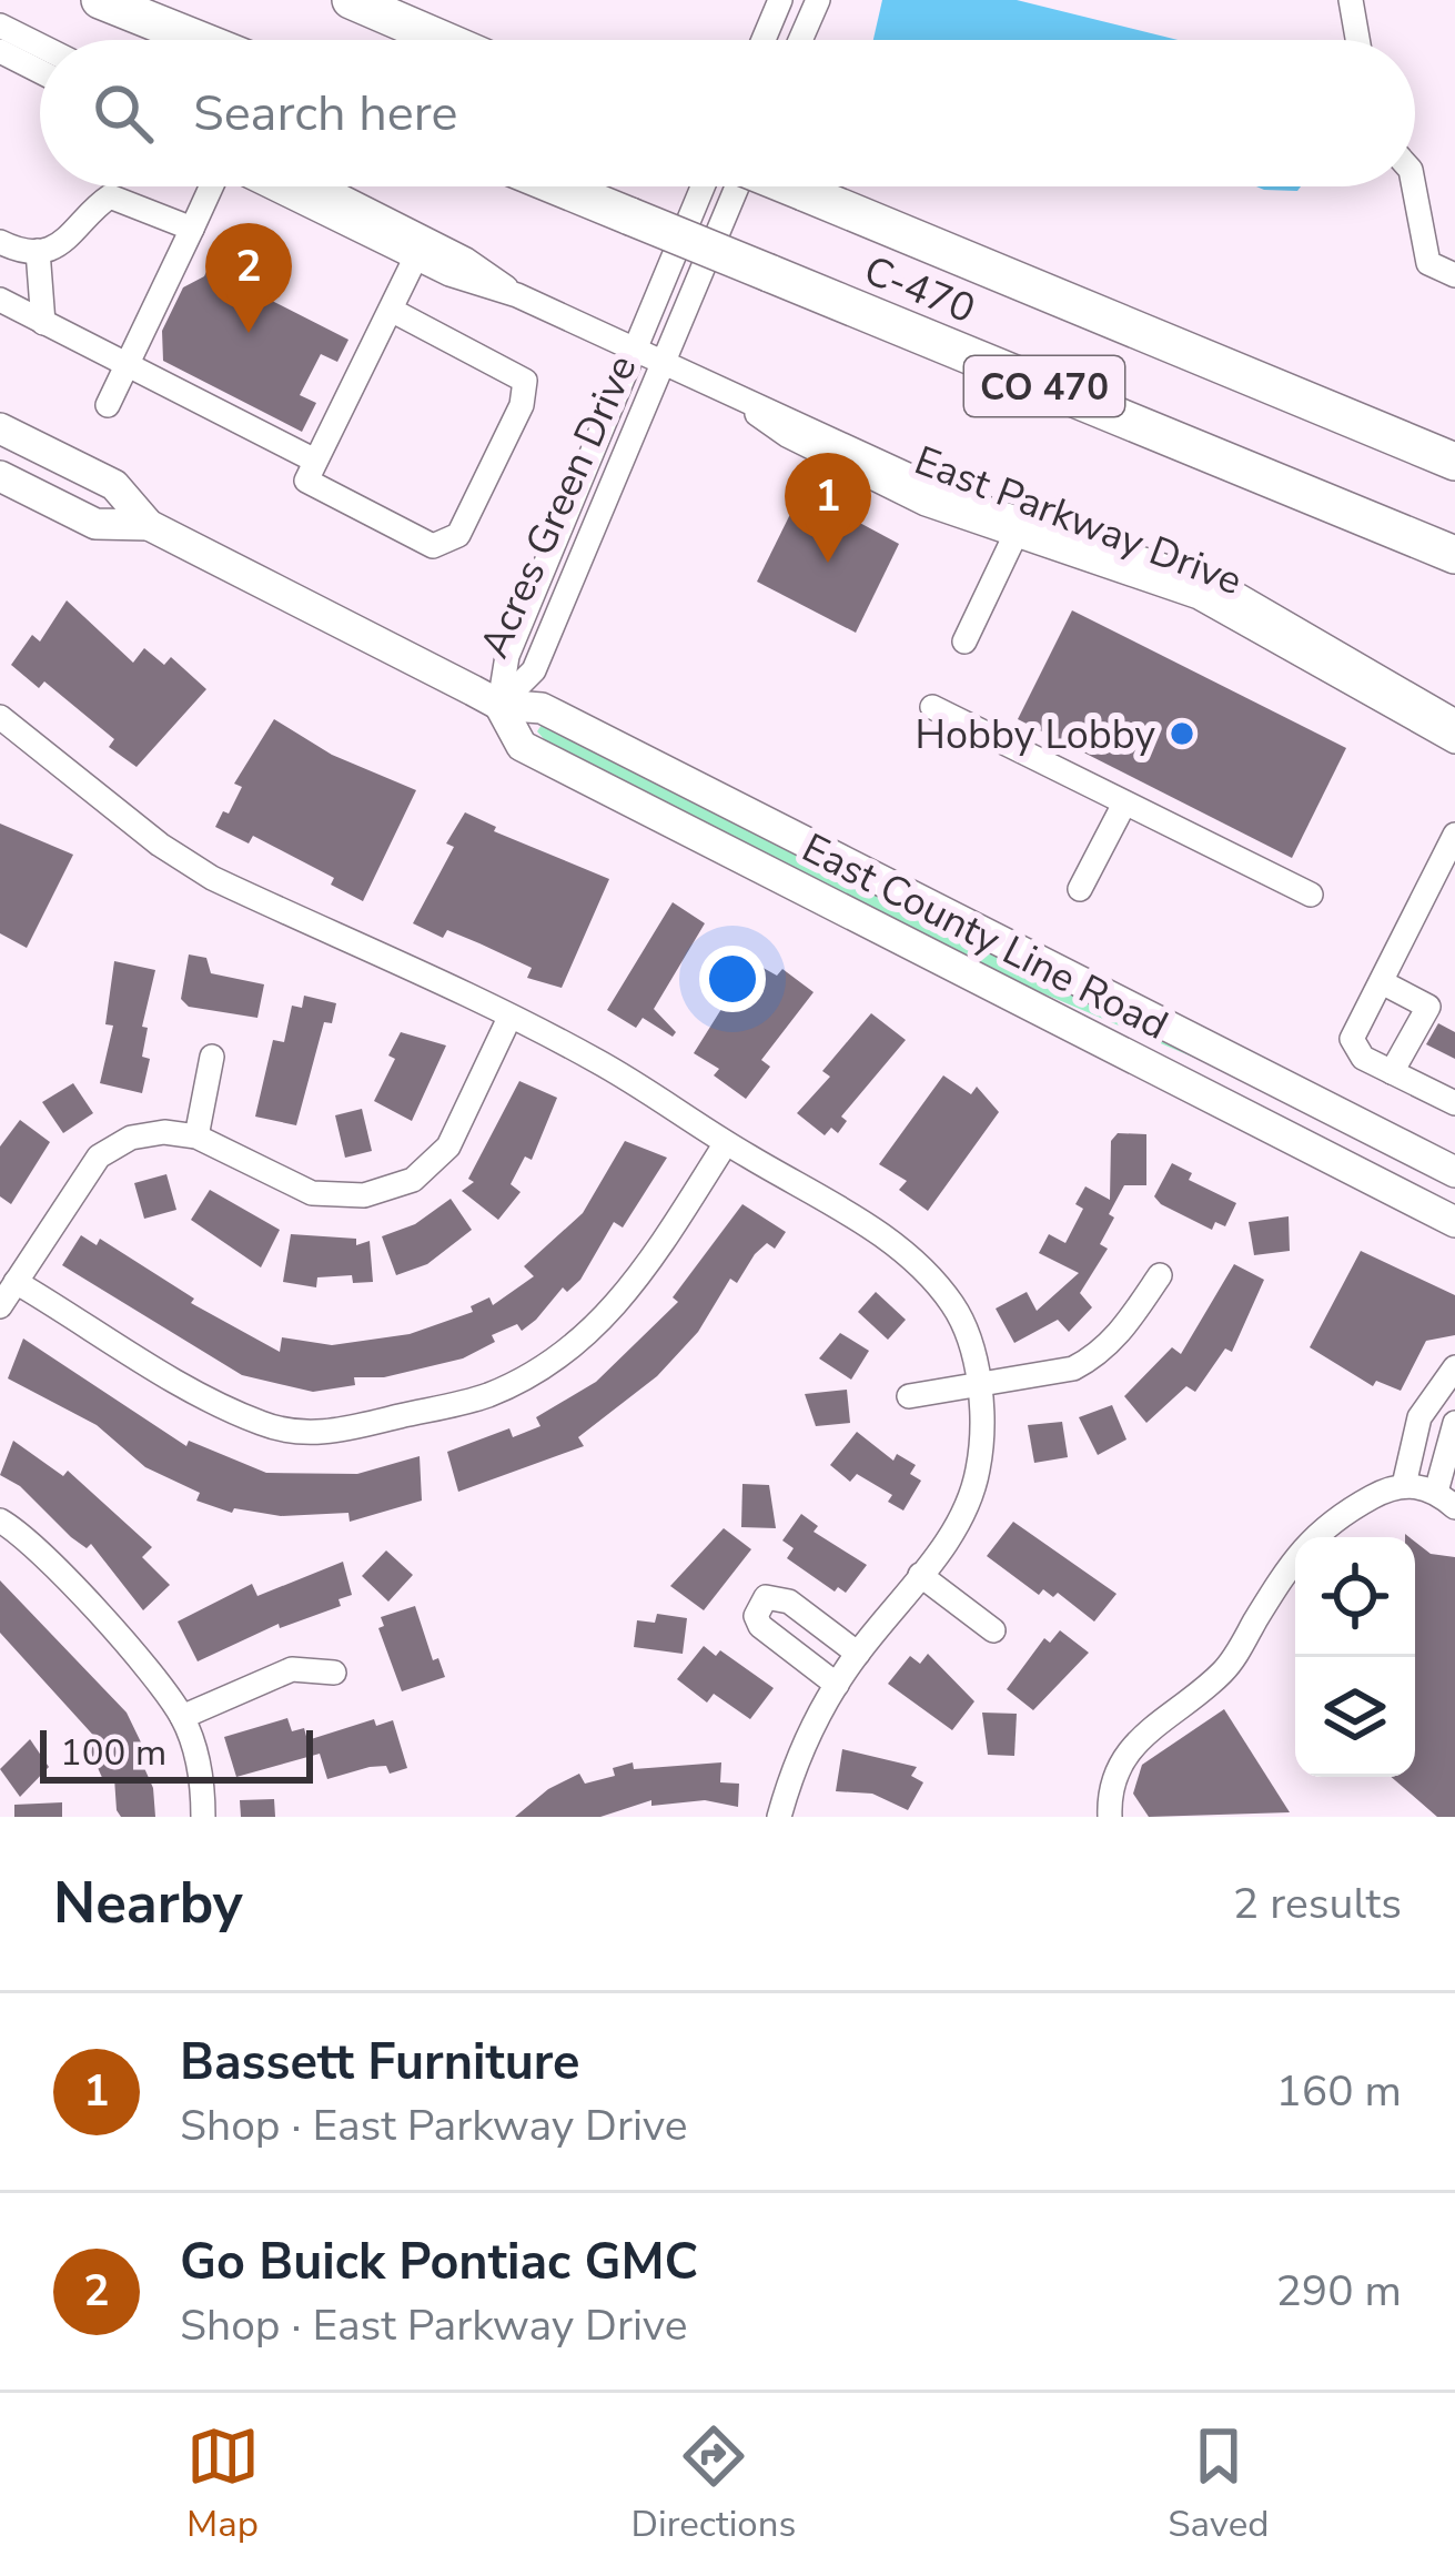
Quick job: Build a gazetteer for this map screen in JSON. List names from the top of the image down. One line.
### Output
{"streets":{"highway":["C-470","CO 470"],"main road":["East County Line Road"],"street":["Acres Green Drive","East Parkway Drive"]},"crossings":[["Acres Green Drive","East Parkway Drive"],["Acres Green Drive","East County Line Road"]],"places":["Hobby Lobby"],"scale_bar":"100 m","page":{"search":"Search here","pins":["2","1"],"scale":"100 m","heading":["Nearby","2 results"],"list":[{"mark":"1","name":"Bassett Furniture","note":"Shop · East Parkway Drive","value":"160 m"},{"mark":"2","name":"Go Buick Pontiac GMC","note":"Shop · East Parkway Drive","value":"290 m"}],"nav":["Map","Directions","Saved"]}}
